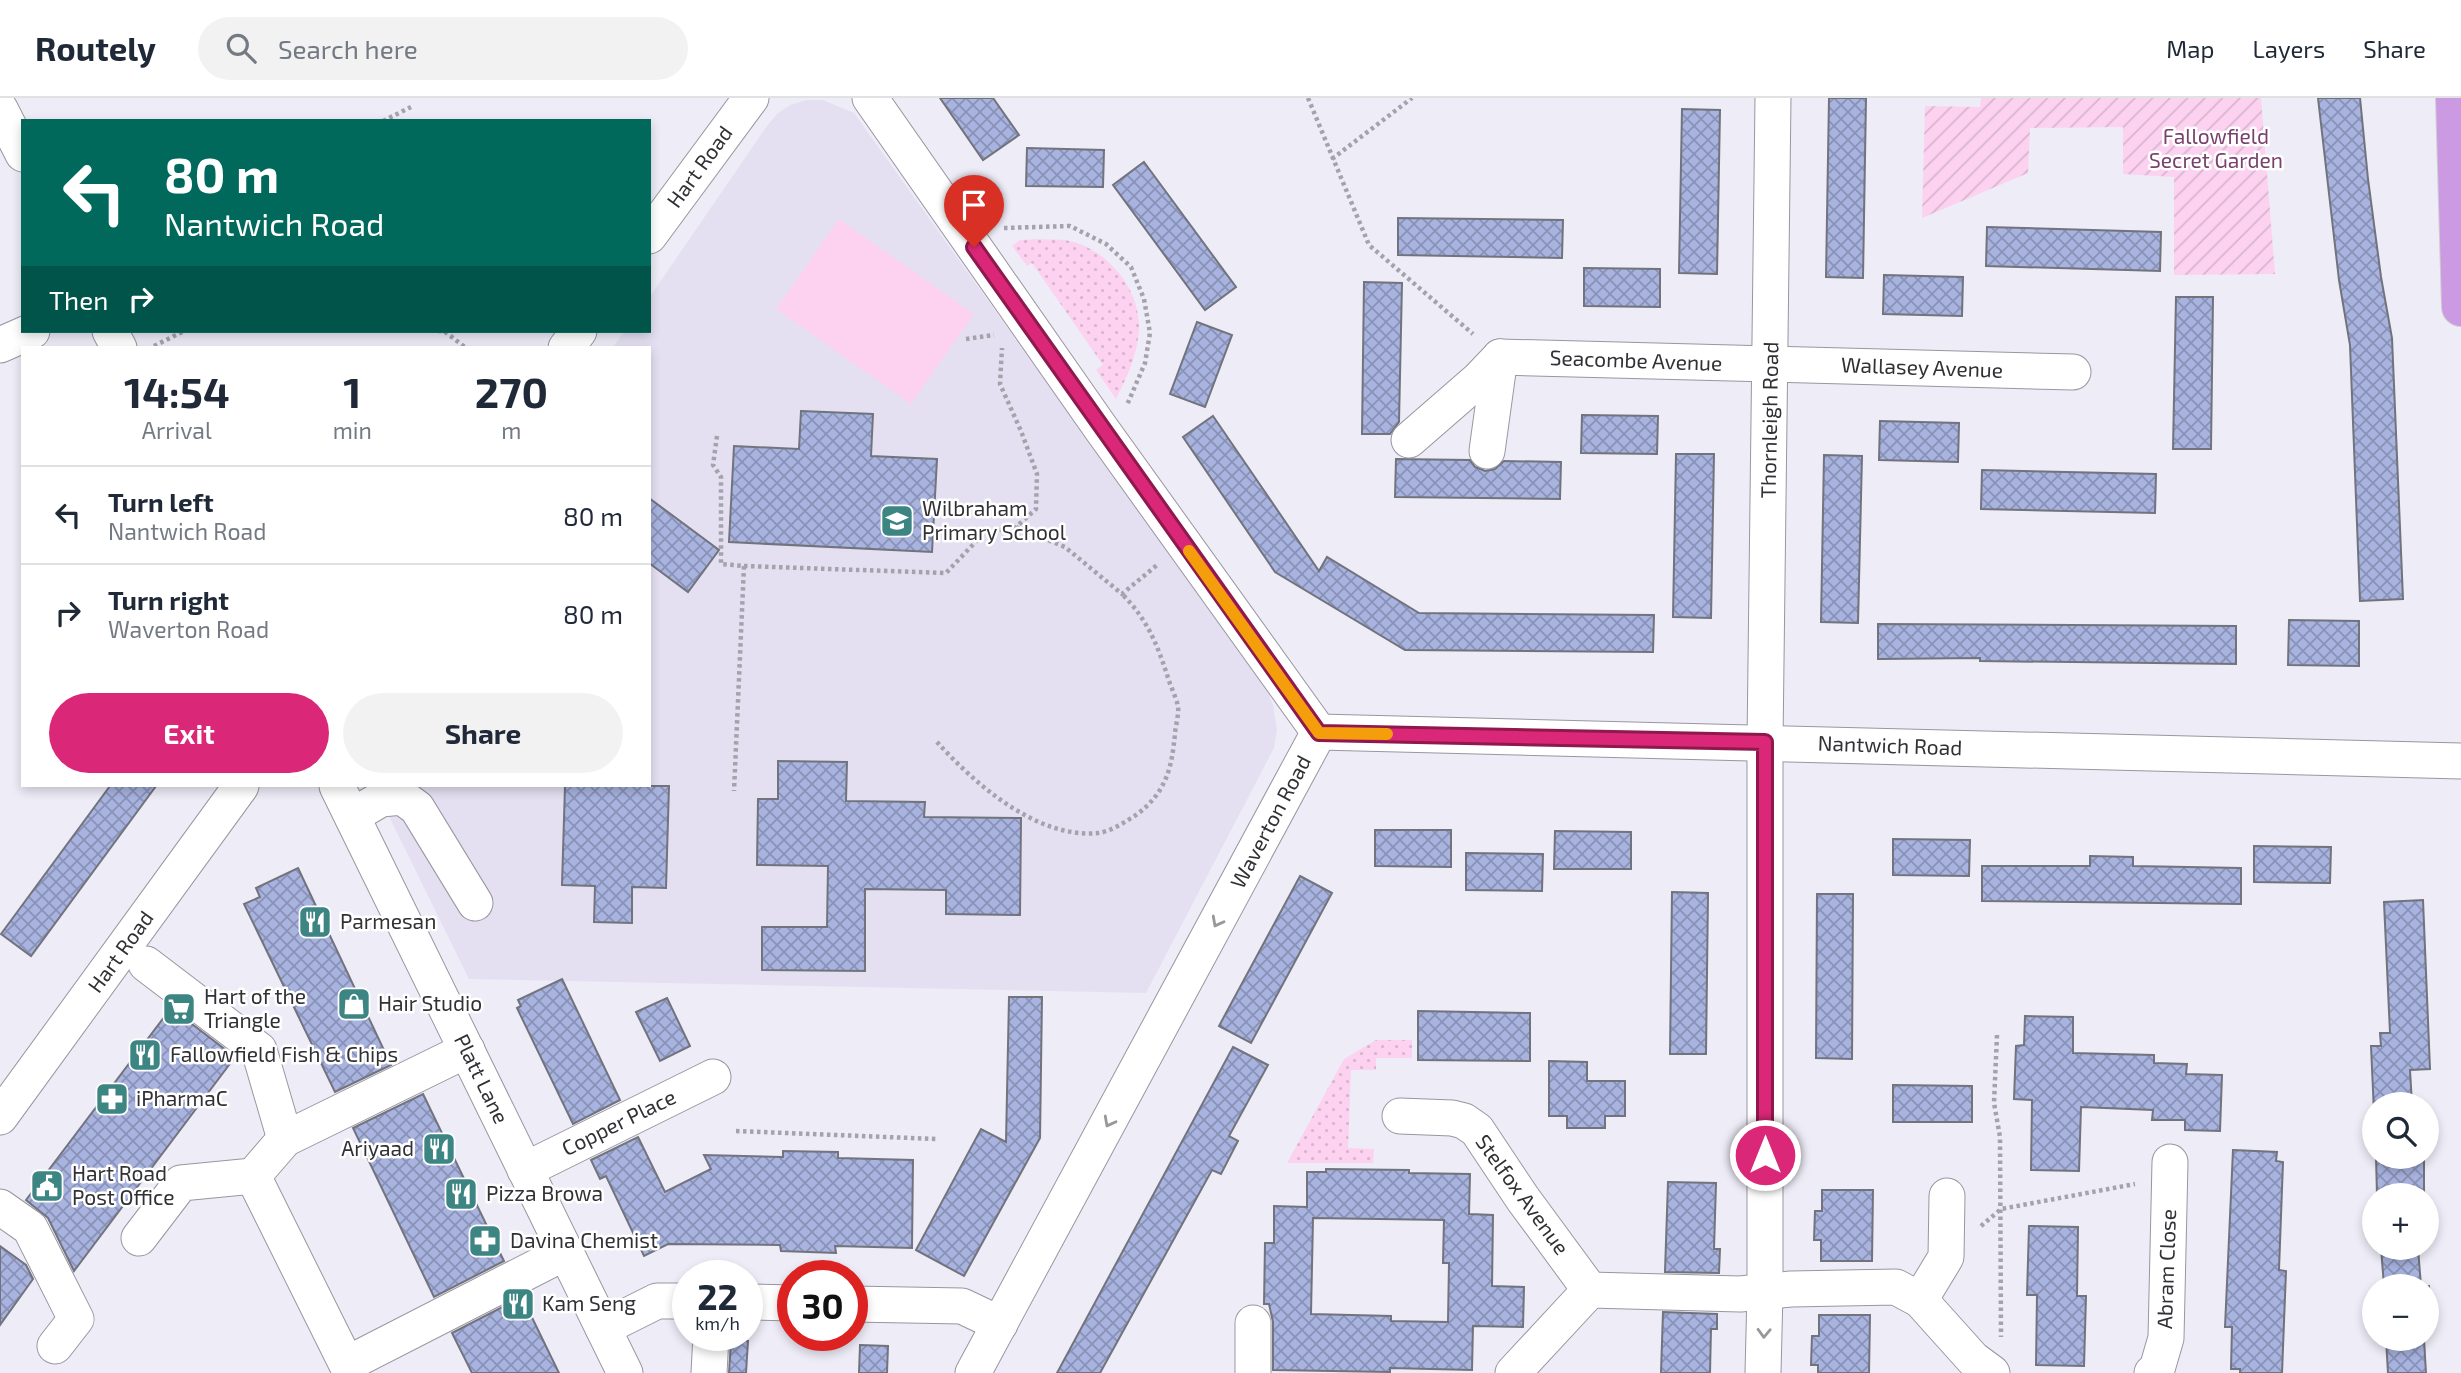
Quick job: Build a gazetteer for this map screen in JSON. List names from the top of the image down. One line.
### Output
{"streets":{"street":["Hart Road","Seacombe Avenue","Wallasey Avenue","Thornleigh Road","Nantwich Road","Waverton Road","Platt Lane","Copper Place","Stelfox Avenue","Abram Close"]},"crossings":[["Seacombe Avenue","Wallasey Avenue"],["Seacombe Avenue","Thornleigh Road"],["Wallasey Avenue","Thornleigh Road"],["Thornleigh Road","Nantwich Road"],["Nantwich Road","Waverton Road"],["Platt Lane","Copper Place"]],"one_way":["Waverton Road"],"parks":["Fallowfield Secret Garden"],"places":{"school or university":["Wilbraham Primary School"],"restaurant":["Parmesan","Fallowfield Fish & Chips","Ariyaad","Pizza Browa","Kam Seng"],"shop":["Hair Studio"],"supermarket":["Hart of the Triangle"],"pharmacy":["iPharmaC","Davina Chemist"],"public building":["Hart Road Post Office"]},"page":{"header":"Routely","search":"Search here","nav":["Map","Layers","Share"],"turn":["80 m","Nantwich Road"],"then":"Then","eta":["14:54","Arrival","1","min","270","m"],"list":[{"name":"Turn left","note":"Nantwich Road","value":"80 m"},{"name":"Turn right","note":"Waverton Road","value":"80 m"}],"buttons":["Exit","Share"],"map_buttons":["+","−"],"speed":"22 km/h","limit":"30"}}
